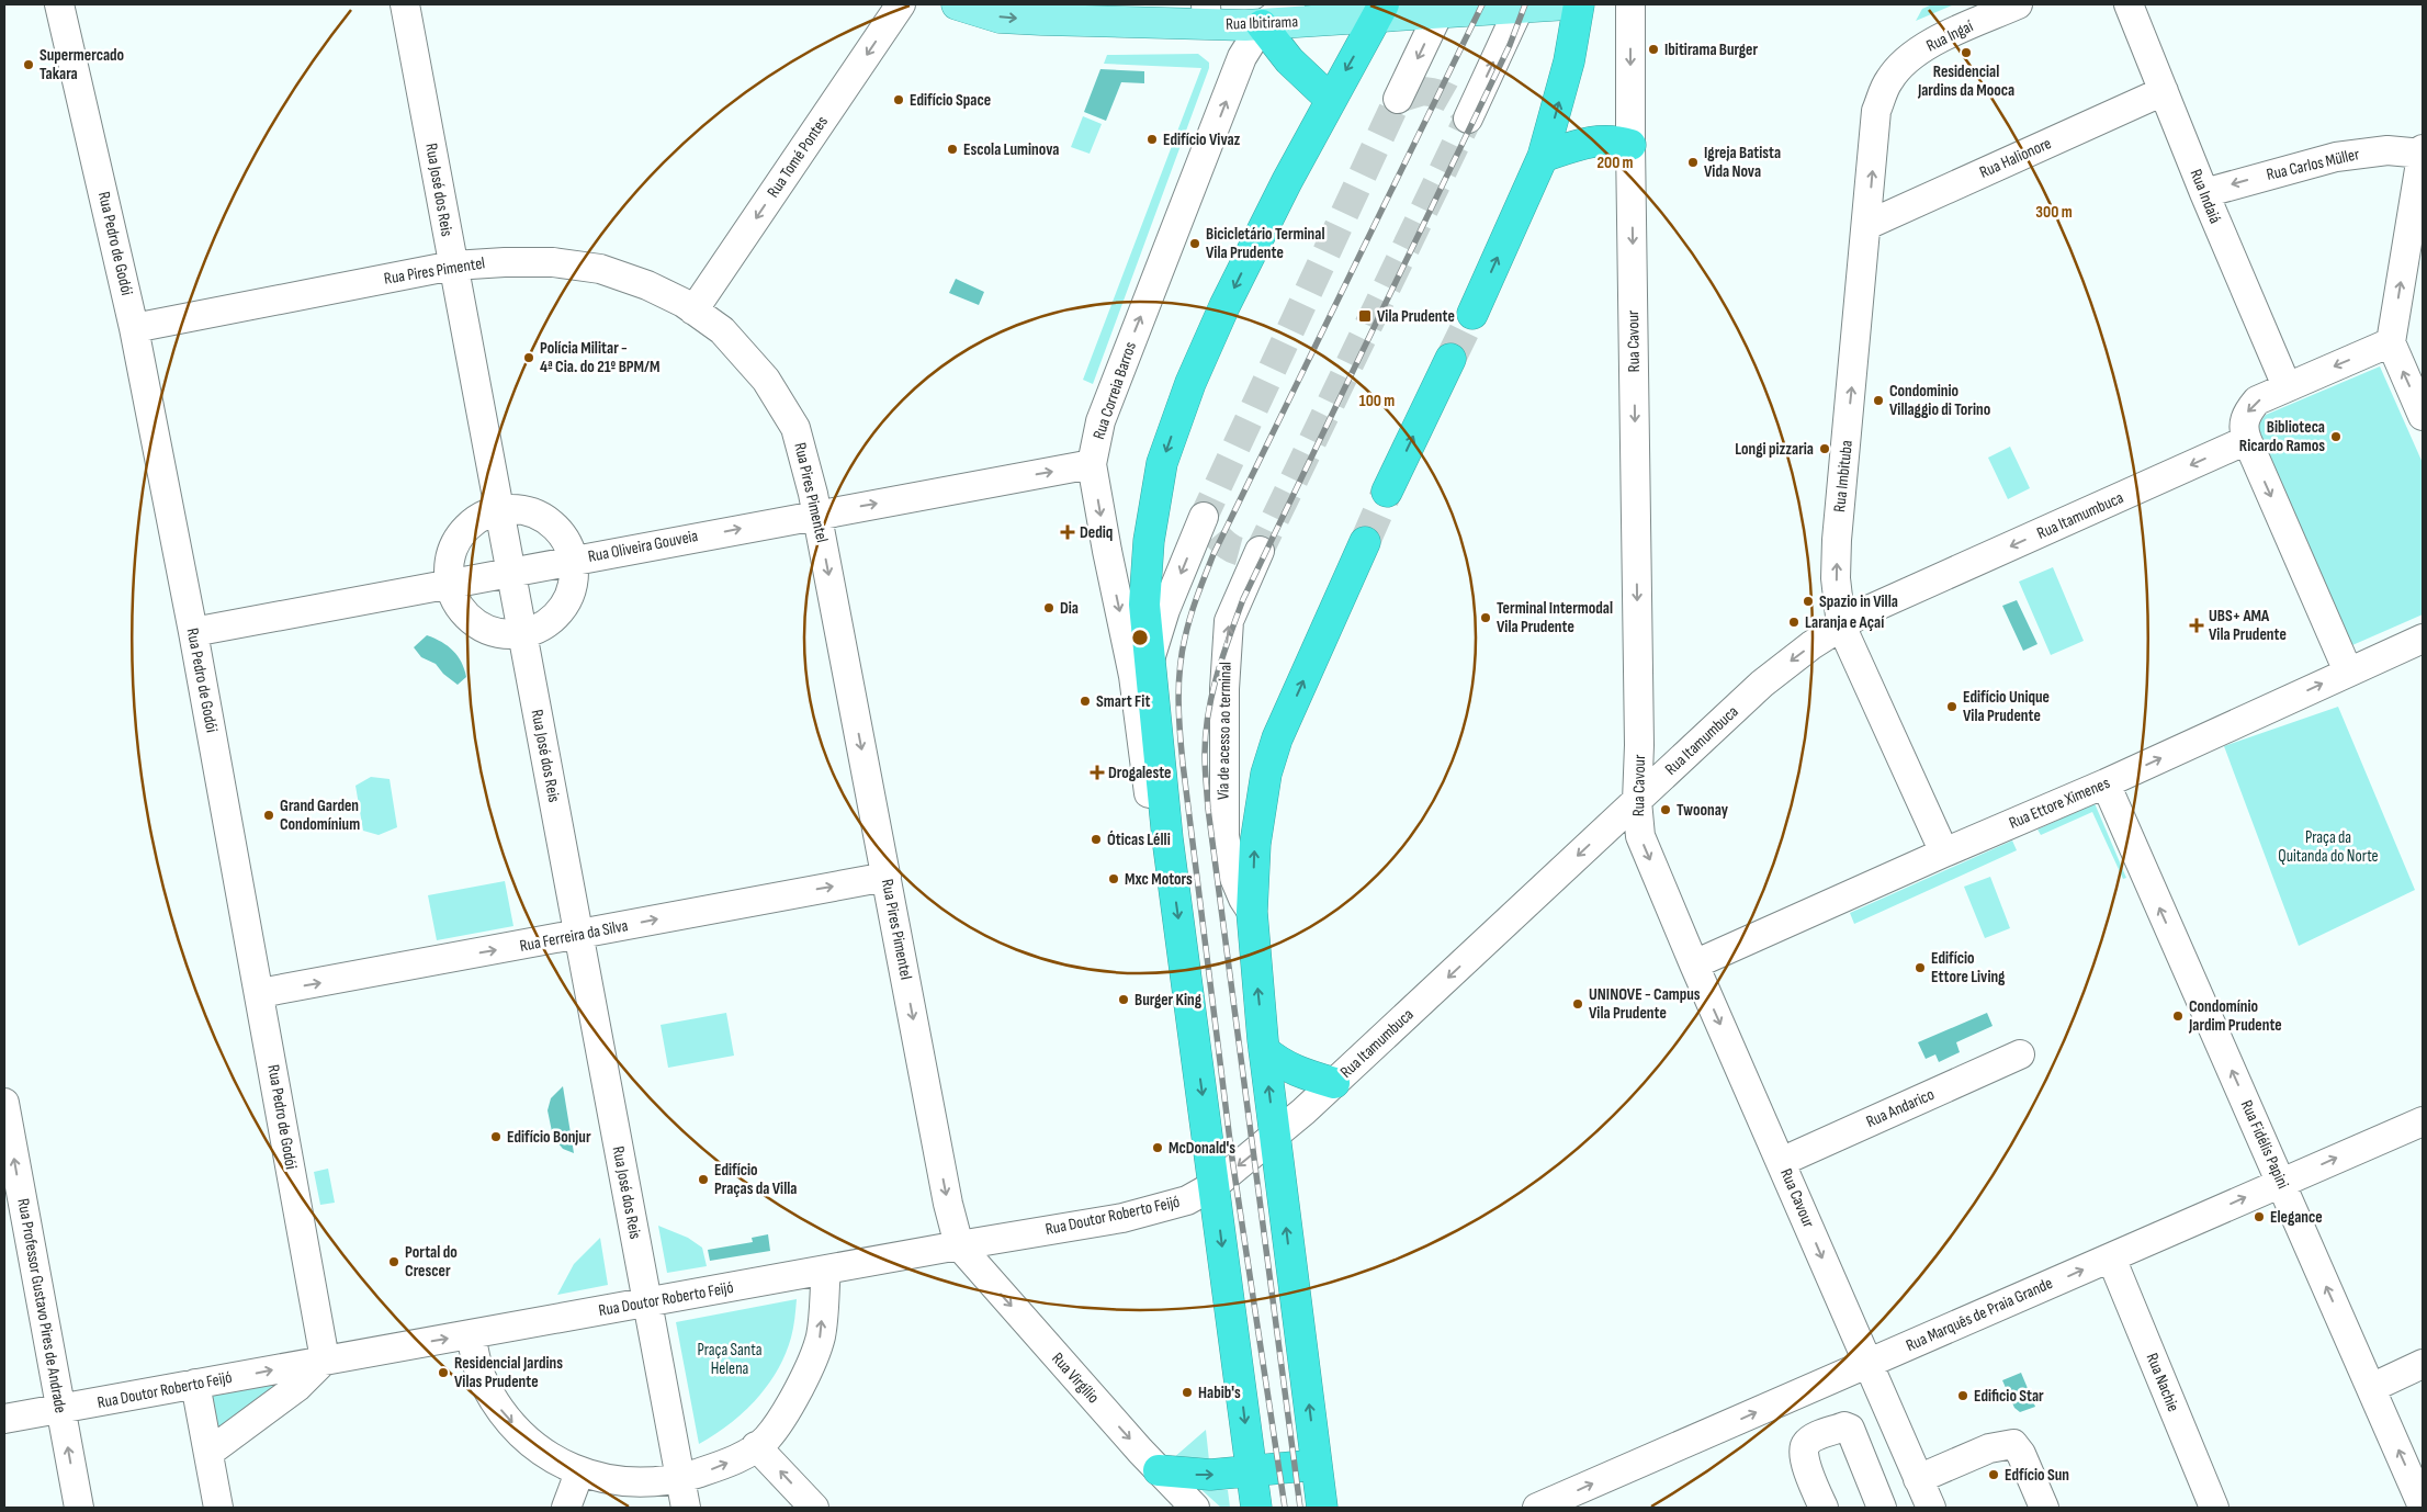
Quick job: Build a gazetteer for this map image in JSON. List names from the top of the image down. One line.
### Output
{"streets":{"main road":["Rua Ibitirama"],"street":["Rua Ingaí","Rua Tomé Pontes","Rua Halionore","Rua Carlos Müller","Rua José dos Reis","Rua Indaiá","Rua Pedro de Godói","Rua Pires Pimentel","Rua Cavour","Rua Correia Barros","Rua Imbituba","Rua Itamumbuca","Rua Oliveira Gouveia","Via de acesso ao terminal","Rua Ettore Ximenes","Rua Ferreira da Silva","Rua Andarico","Rua Fidélis Papini","Rua Doutor Roberto Feijó","Rua Professor Gustavo Pires de Andrade","Rua Marquês de Praia Grande","Rua Virgílio","Rua Nachie"]},"crossings":[["Rua Ibitirama","Rua Correia Barros"],["Rua Ingaí","Rua Imbituba"],["Rua Tomé Pontes","Rua Pires Pimentel"],["Rua Halionore","Rua Indaiá"],["Rua Halionore","Rua Imbituba"],["Rua Carlos Müller","Rua Indaiá"],["Rua José dos Reis","Rua Pires Pimentel"],["Rua José dos Reis","Rua Oliveira Gouveia"],["Rua José dos Reis","Rua Ferreira da Silva"],["Rua José dos Reis","Rua Doutor Roberto Feijó"],["Rua Pedro de Godói","Rua Pires Pimentel"],["Rua Pedro de Godói","Rua Oliveira Gouveia"],["Rua Pedro de Godói","Rua Ferreira da Silva"],["Rua Pedro de Godói","Rua Doutor Roberto Feijó"],["Rua Pires Pimentel","Rua Oliveira Gouveia"],["Rua Pires Pimentel","Rua Ferreira da Silva"],["Rua Pires Pimentel","Rua Doutor Roberto Feijó"],["Rua Pires Pimentel","Rua Virgílio"],["Rua Cavour","Rua Itamumbuca"],["Rua Cavour","Rua Ettore Ximenes"],["Rua Cavour","Rua Andarico"],["Rua Cavour","Rua Marquês de Praia Grande"],["Rua Correia Barros","Rua Oliveira Gouveia"],["Rua Imbituba","Rua Itamumbuca"],["Rua Imbituba","Rua Ettore Ximenes"],["Rua Itamumbuca","Rua Doutor Roberto Feijó"],["Rua Ettore Ximenes","Rua Fidélis Papini"],["Rua Fidélis Papini","Rua Marquês de Praia Grande"],["Rua Doutor Roberto Feijó","Rua Professor Gustavo Pires de Andrade"],["Rua Doutor Roberto Feijó","Rua Virgílio"],["Rua Marquês de Praia Grande","Rua Nachie"]],"one_way":["Rua Ibitirama","Rua Tomé Pontes","Rua Pires Pimentel","Rua Cavour","Rua Imbituba","Rua Itamumbuca","Rua Oliveira Gouveia","Rua Ferreira da Silva","Rua Fidélis Papini","Rua Professor Gustavo Pires de Andrade","Rua Marquês de Praia Grande","Rua Virgílio"],"parks":["Praça da Quitanda do Norte","Praça Santa Helena"],"places":{"other":["Ibitirama Burger","Residencial Jardins da Mooca","Supermercado Takara","Edifício Space","Edifício Vivaz","Escola Luminova","Igreja Batista Vida Nova","Bicicletário Terminal Vila Prudente","Polícia Militar - 4ª Cia. do 21º BPM/M","Condominio Villaggio di Torino","Biblioteca Ricardo Ramos","Longi pizzaria","Spazio in Villa","Dia","Terminal Intermodal Vila Prudente","Laranja e Açaí","Smart Fit","Edifício Unique Vila Prudente","Twoonay","Grand Garden Condomínium","Óticas Lélli","Mxc Motors","Edifício Ettore Living","Burger King","UNINOVE - Campus Vila Prudente","Condomínio Jardim Prudente","Edifício Bonjur","McDonald's","Edifício Praças da Villa","Elegance","Portal do Crescer","Residencial Jardins Vilas Prudente","Habib's","Edificio Star","Edfício Sun"],"transit":["Vila Prudente"],"health":["Dediq","UBS+ AMA Vila Prudente","Drogaleste"]},"rings":["200 m","300 m","100 m"]}
